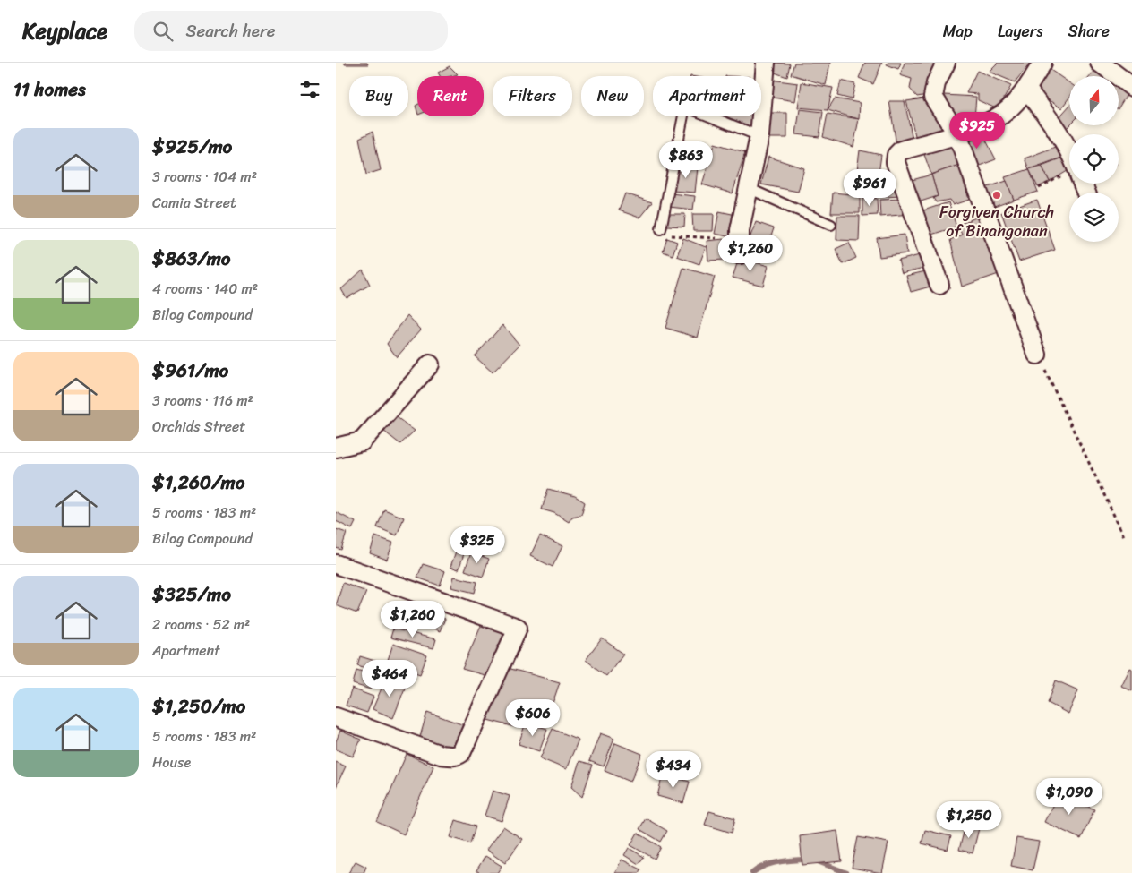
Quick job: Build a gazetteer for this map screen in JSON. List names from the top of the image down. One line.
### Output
{"places":["Forgiven Church of Binangonan"],"north":"top","page":{"header":"Keyplace","search":"Search here","nav":["Map","Layers","Share"],"heading":"11 homes","chip":["Buy","Rent","Filters","New","Apartment"],"price":["$925","$863","$961","$1,260","$325","$1,260","$464","$606","$434","$1,090","$1,250"],"list":[{"name":"$925/mo","note":"3 rooms · 104 m² · Camia Street"},{"name":"$863/mo","note":"4 rooms · 140 m² · Bilog Compound"},{"name":"$961/mo","note":"3 rooms · 116 m² · Orchids Street"},{"name":"$1,260/mo","note":"5 rooms · 183 m² · Bilog Compound"},{"name":"$325/mo","note":"2 rooms · 52 m² · Apartment"},{"name":"$1,250/mo","note":"5 rooms · 183 m² · House"}]}}
